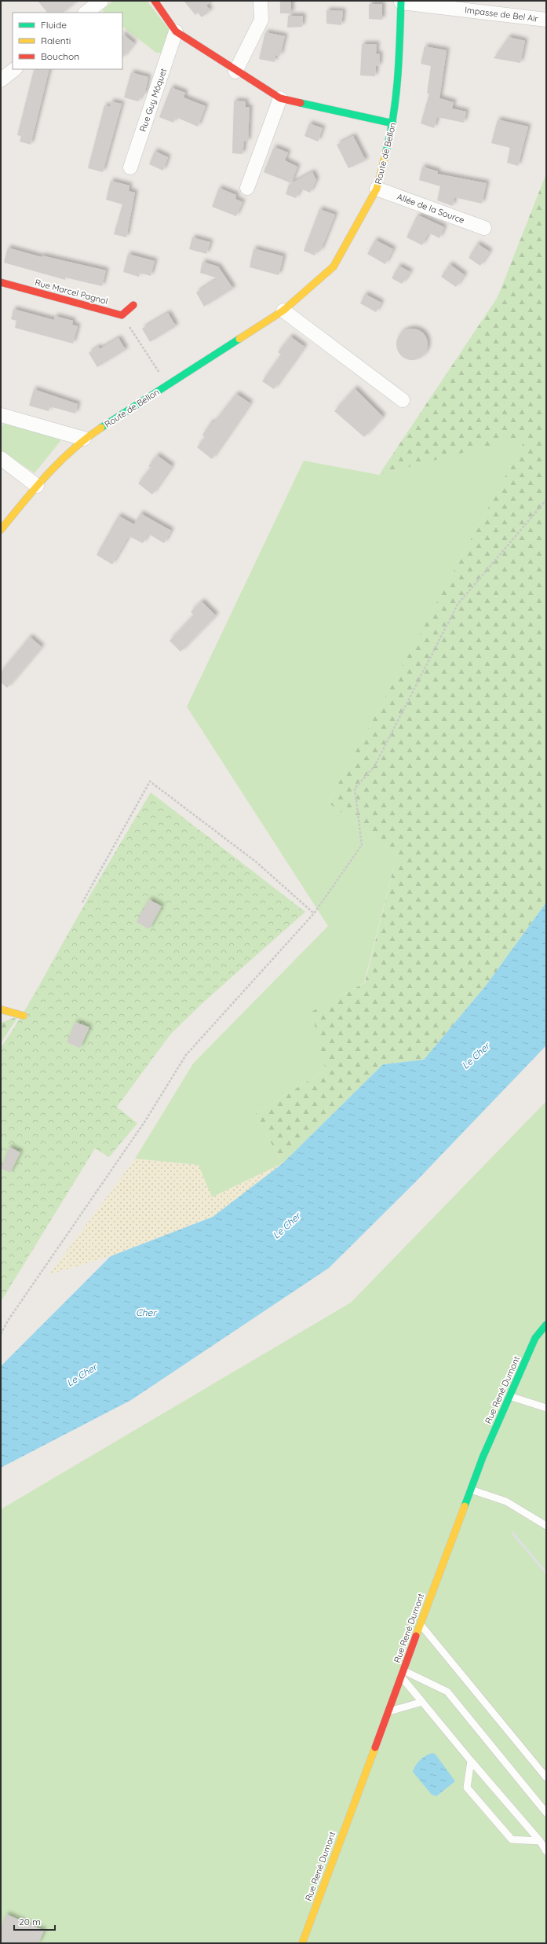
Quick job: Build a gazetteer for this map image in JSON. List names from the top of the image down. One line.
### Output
{"streets":{"street":["Impasse de Bel Air","Rue Guy Môquet","Route de Bellon","Allée de la Source","Rue Marcel Pagnol","Rue René Dumont"]},"crossings":[["Impasse de Bel Air","Route de Bellon"],["Route de Bellon","Allée de la Source"]],"water":["Le Cher","Cher"],"legend":["Fluide","Ralenti","Bouchon"],"scale_bar":"20 m"}
